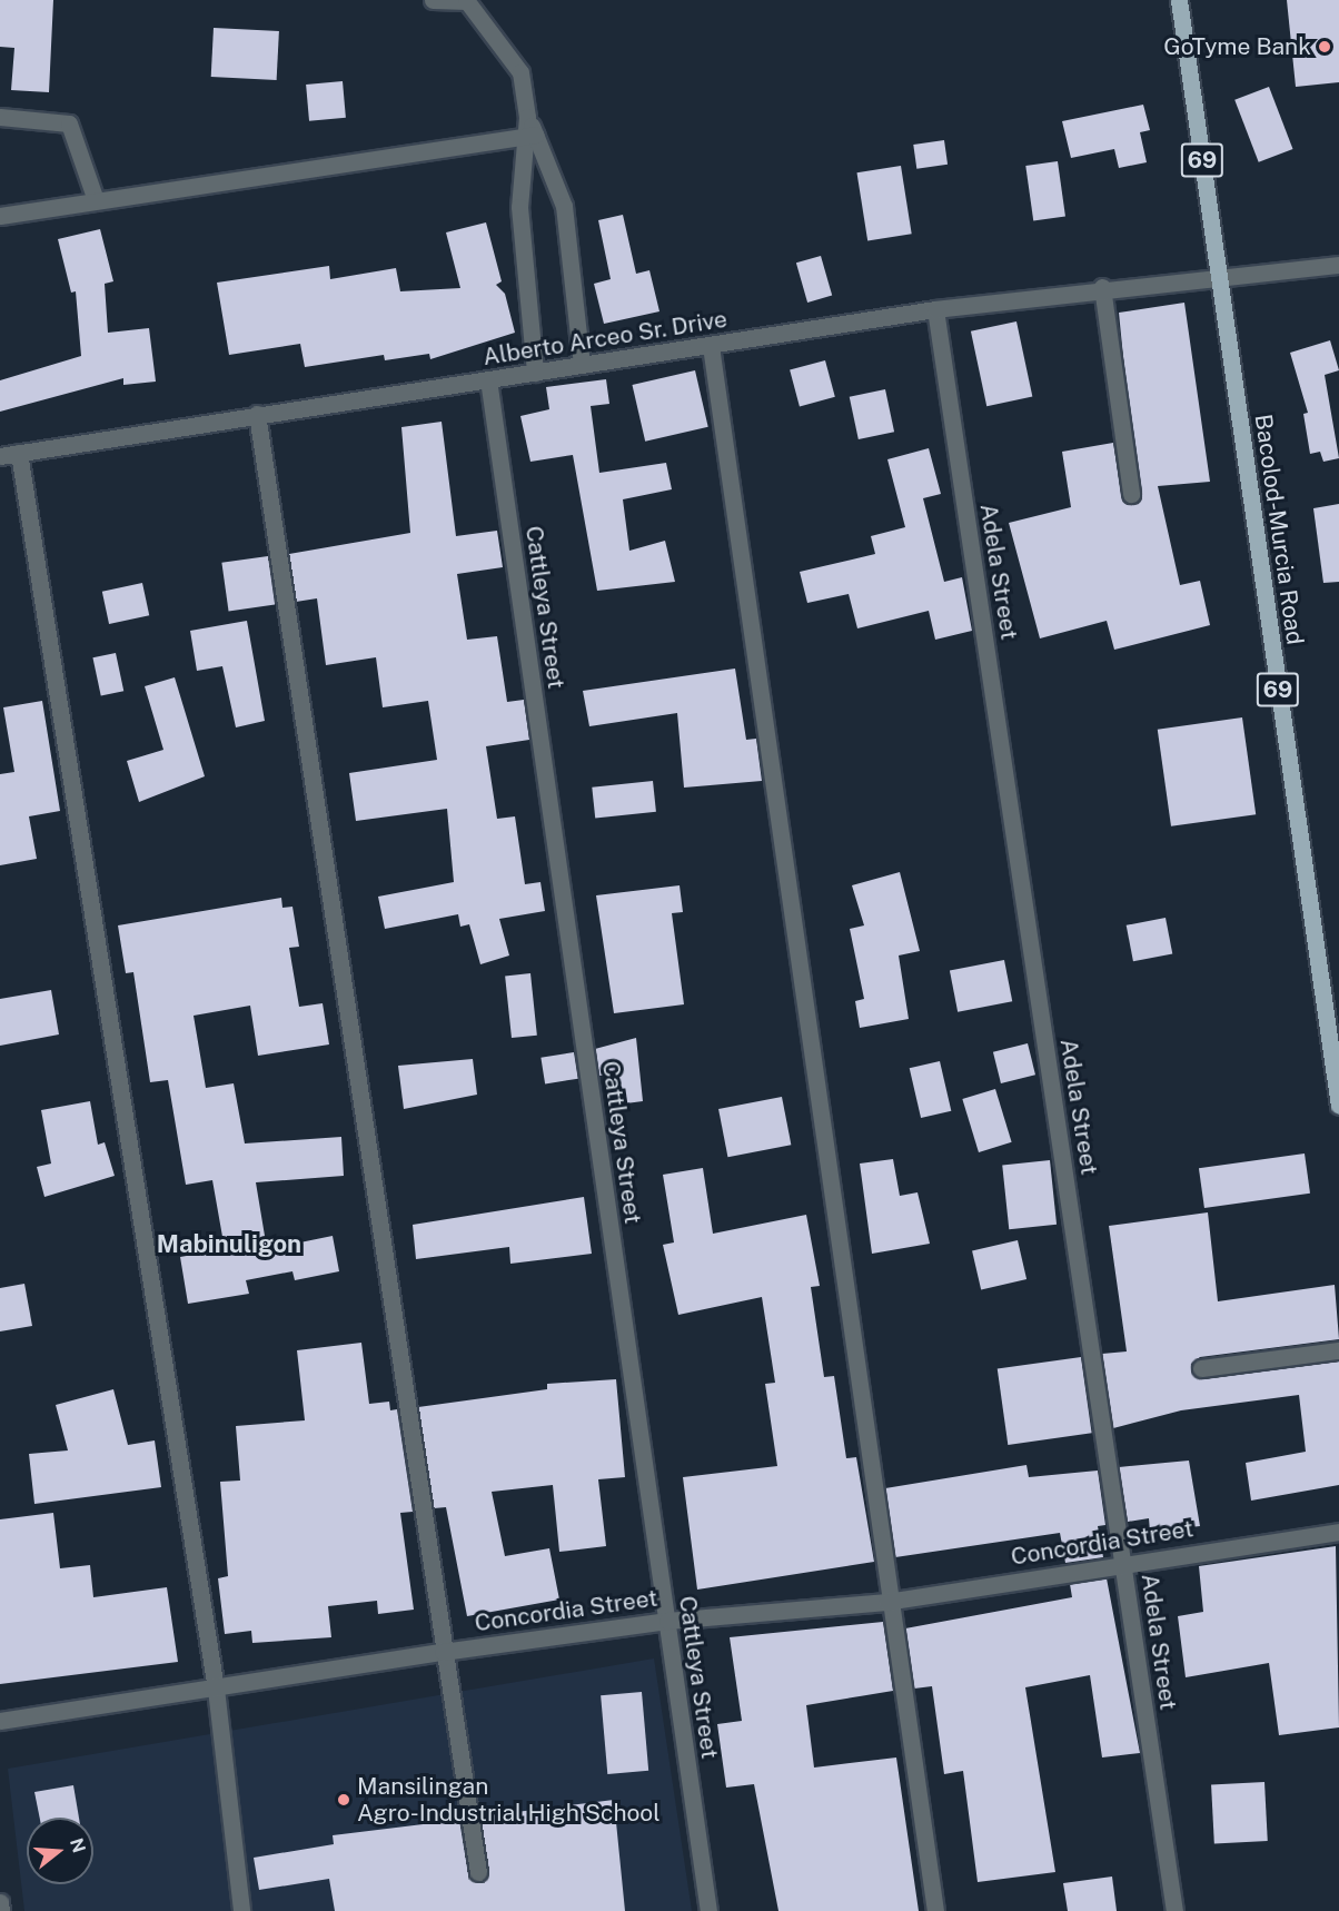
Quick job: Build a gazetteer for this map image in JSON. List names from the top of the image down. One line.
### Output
{"streets":{"main road":["69","Bacolod-Murcia Road"],"street":["Alberto Arceo Sr. Drive","Adela Street","Cattleya Street","Concordia Street"]},"crossings":[["Alberto Arceo Sr. Drive","Bacolod-Murcia Road"],["Alberto Arceo Sr. Drive","Adela Street"],["Alberto Arceo Sr. Drive","Cattleya Street"],["Adela Street","Concordia Street"],["Cattleya Street","Concordia Street"]],"districts":["Mabinuligon"],"places":["GoTyme Bank","Mansilingan Agro-Industrial High School"],"north":"right"}
